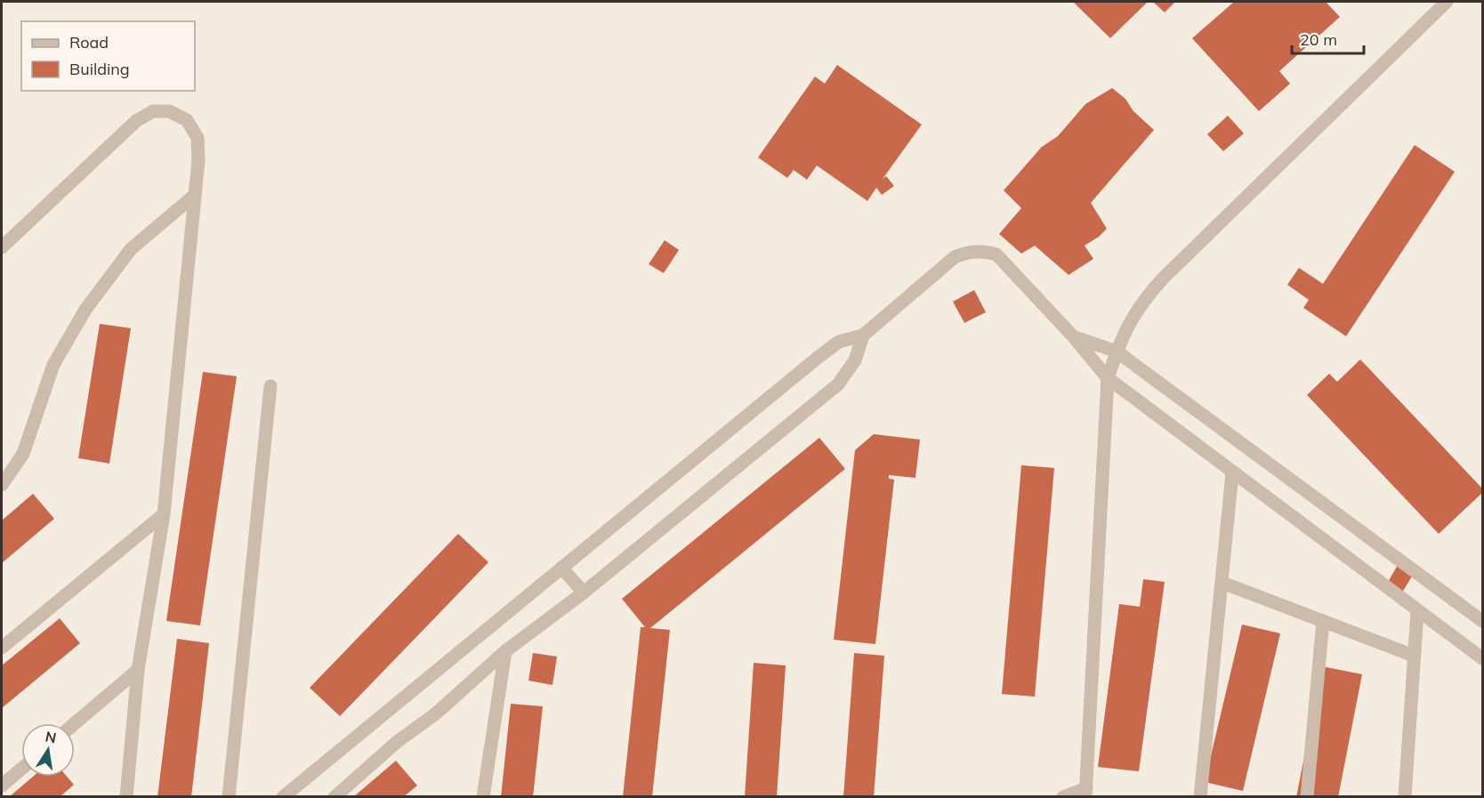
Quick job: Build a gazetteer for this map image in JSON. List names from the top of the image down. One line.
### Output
{"legend":["Road","Building"],"scale_bar":"20 m","north":"top"}
